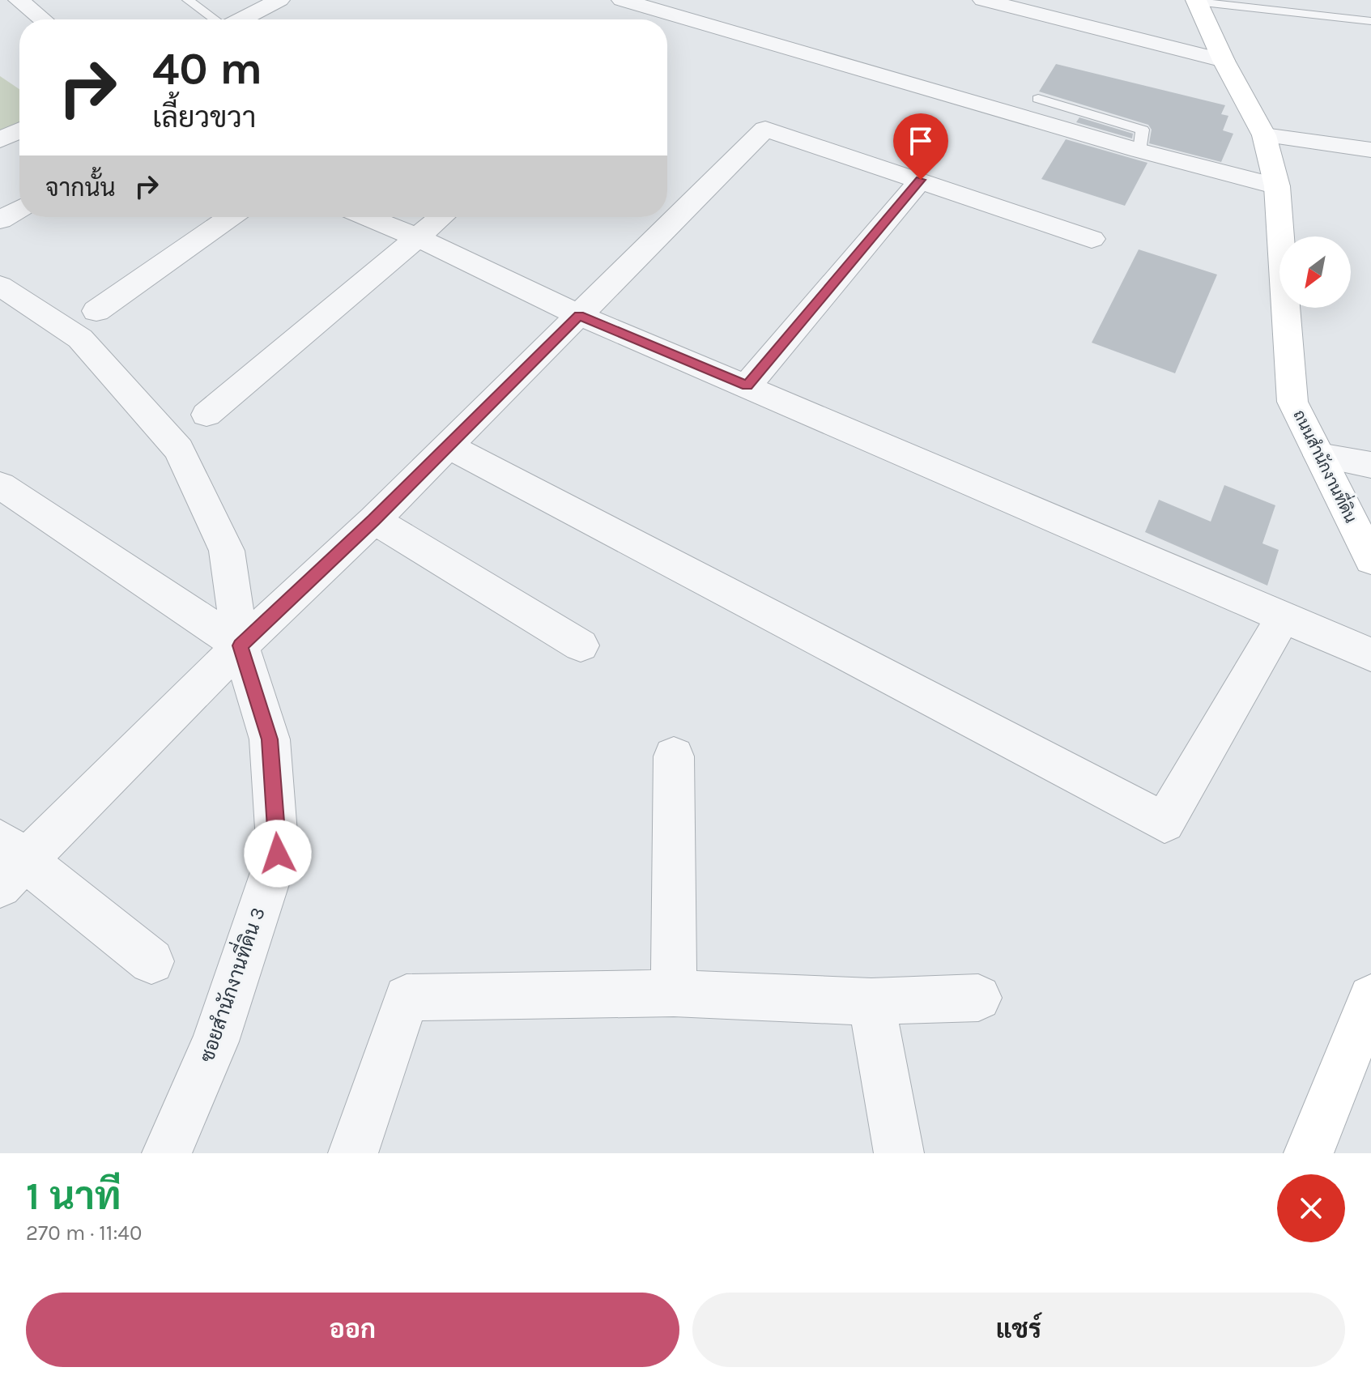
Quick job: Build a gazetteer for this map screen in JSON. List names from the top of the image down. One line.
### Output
{"streets":{"street":["ถนนสำนักงานที่ดิน","ซอยสำนักงานที่ดิน 3"]},"north":"bottom left","page":{"turn":["40 m","เลี้ยวขวา"],"then":"จากนั้น","heading":["1 นาที","270 m · 11:40"],"buttons":["ออก","แชร์"]}}
